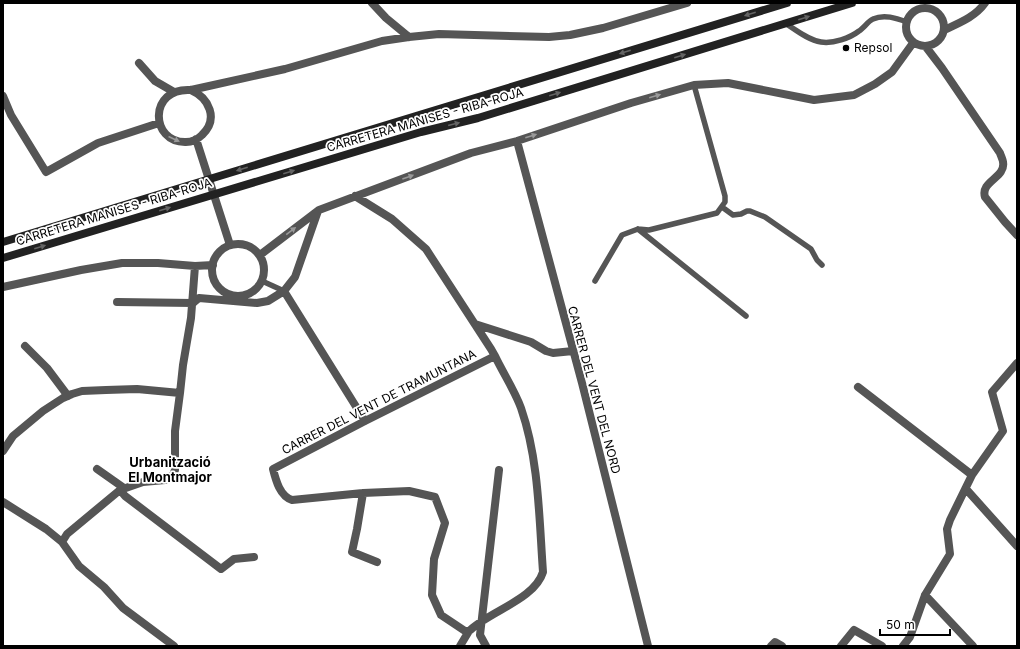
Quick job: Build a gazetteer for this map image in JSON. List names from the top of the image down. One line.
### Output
{"streets":{"main road":["CARRETERA MANISES - RIBA-ROJA"],"street":["CARRER DEL VENT DEL NORD","CARRER DEL VENT DE TRAMUNTANA"]},"districts":["Urbanització El Montmajor"],"places":["Repsol"],"scale_bar":"50 m"}
